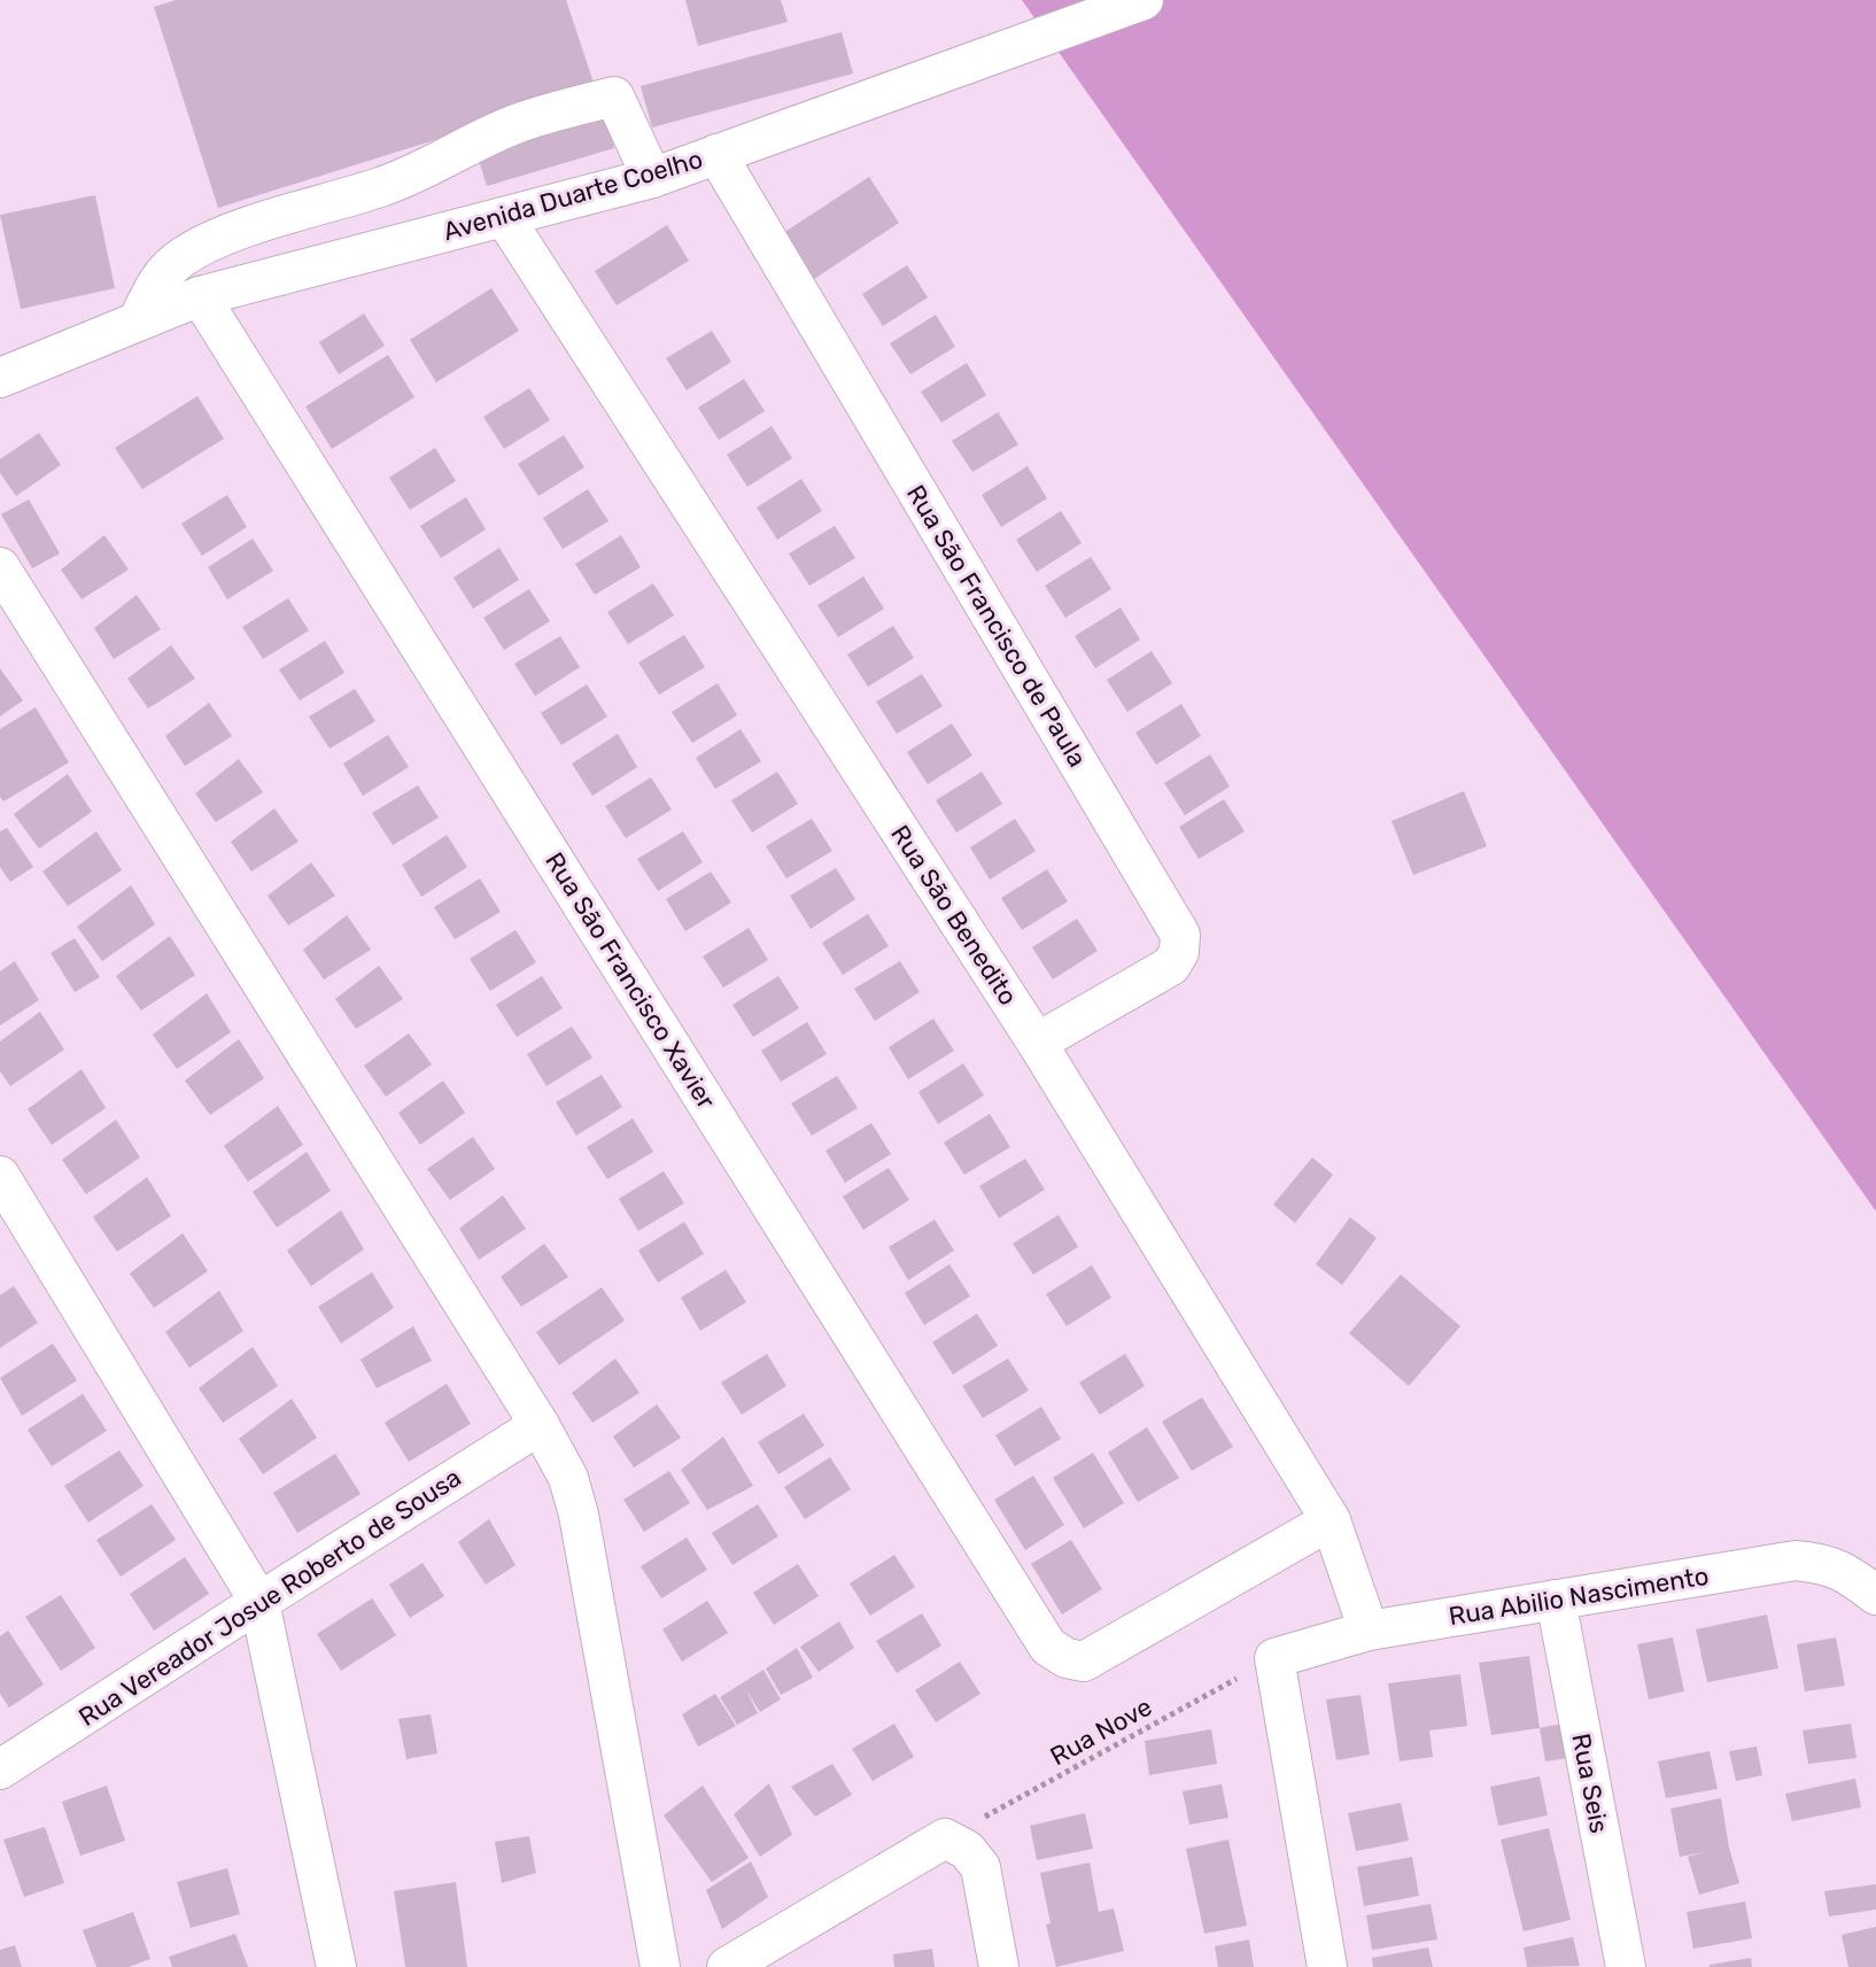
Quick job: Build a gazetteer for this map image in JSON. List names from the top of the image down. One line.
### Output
{"streets":{"street":["Avenida Duarte Coelho","Rua São Francisco de Paula","Rua São Benedito","Rua São Francisco Xavier","Rua Abilio Nascimento","Rua Vereador Josue Roberto de Sousa","Rua Seis"],"path":["Rua Nove"]},"crossings":[["Avenida Duarte Coelho","Rua São Francisco de Paula"],["Avenida Duarte Coelho","Rua São Benedito"],["Avenida Duarte Coelho","Rua São Francisco Xavier"],["Rua São Francisco de Paula","Rua São Benedito"],["Rua São Benedito","Rua São Francisco Xavier"],["Rua São Benedito","Rua Abilio Nascimento"],["Rua Abilio Nascimento","Rua Nove"],["Rua Abilio Nascimento","Rua Seis"]]}
